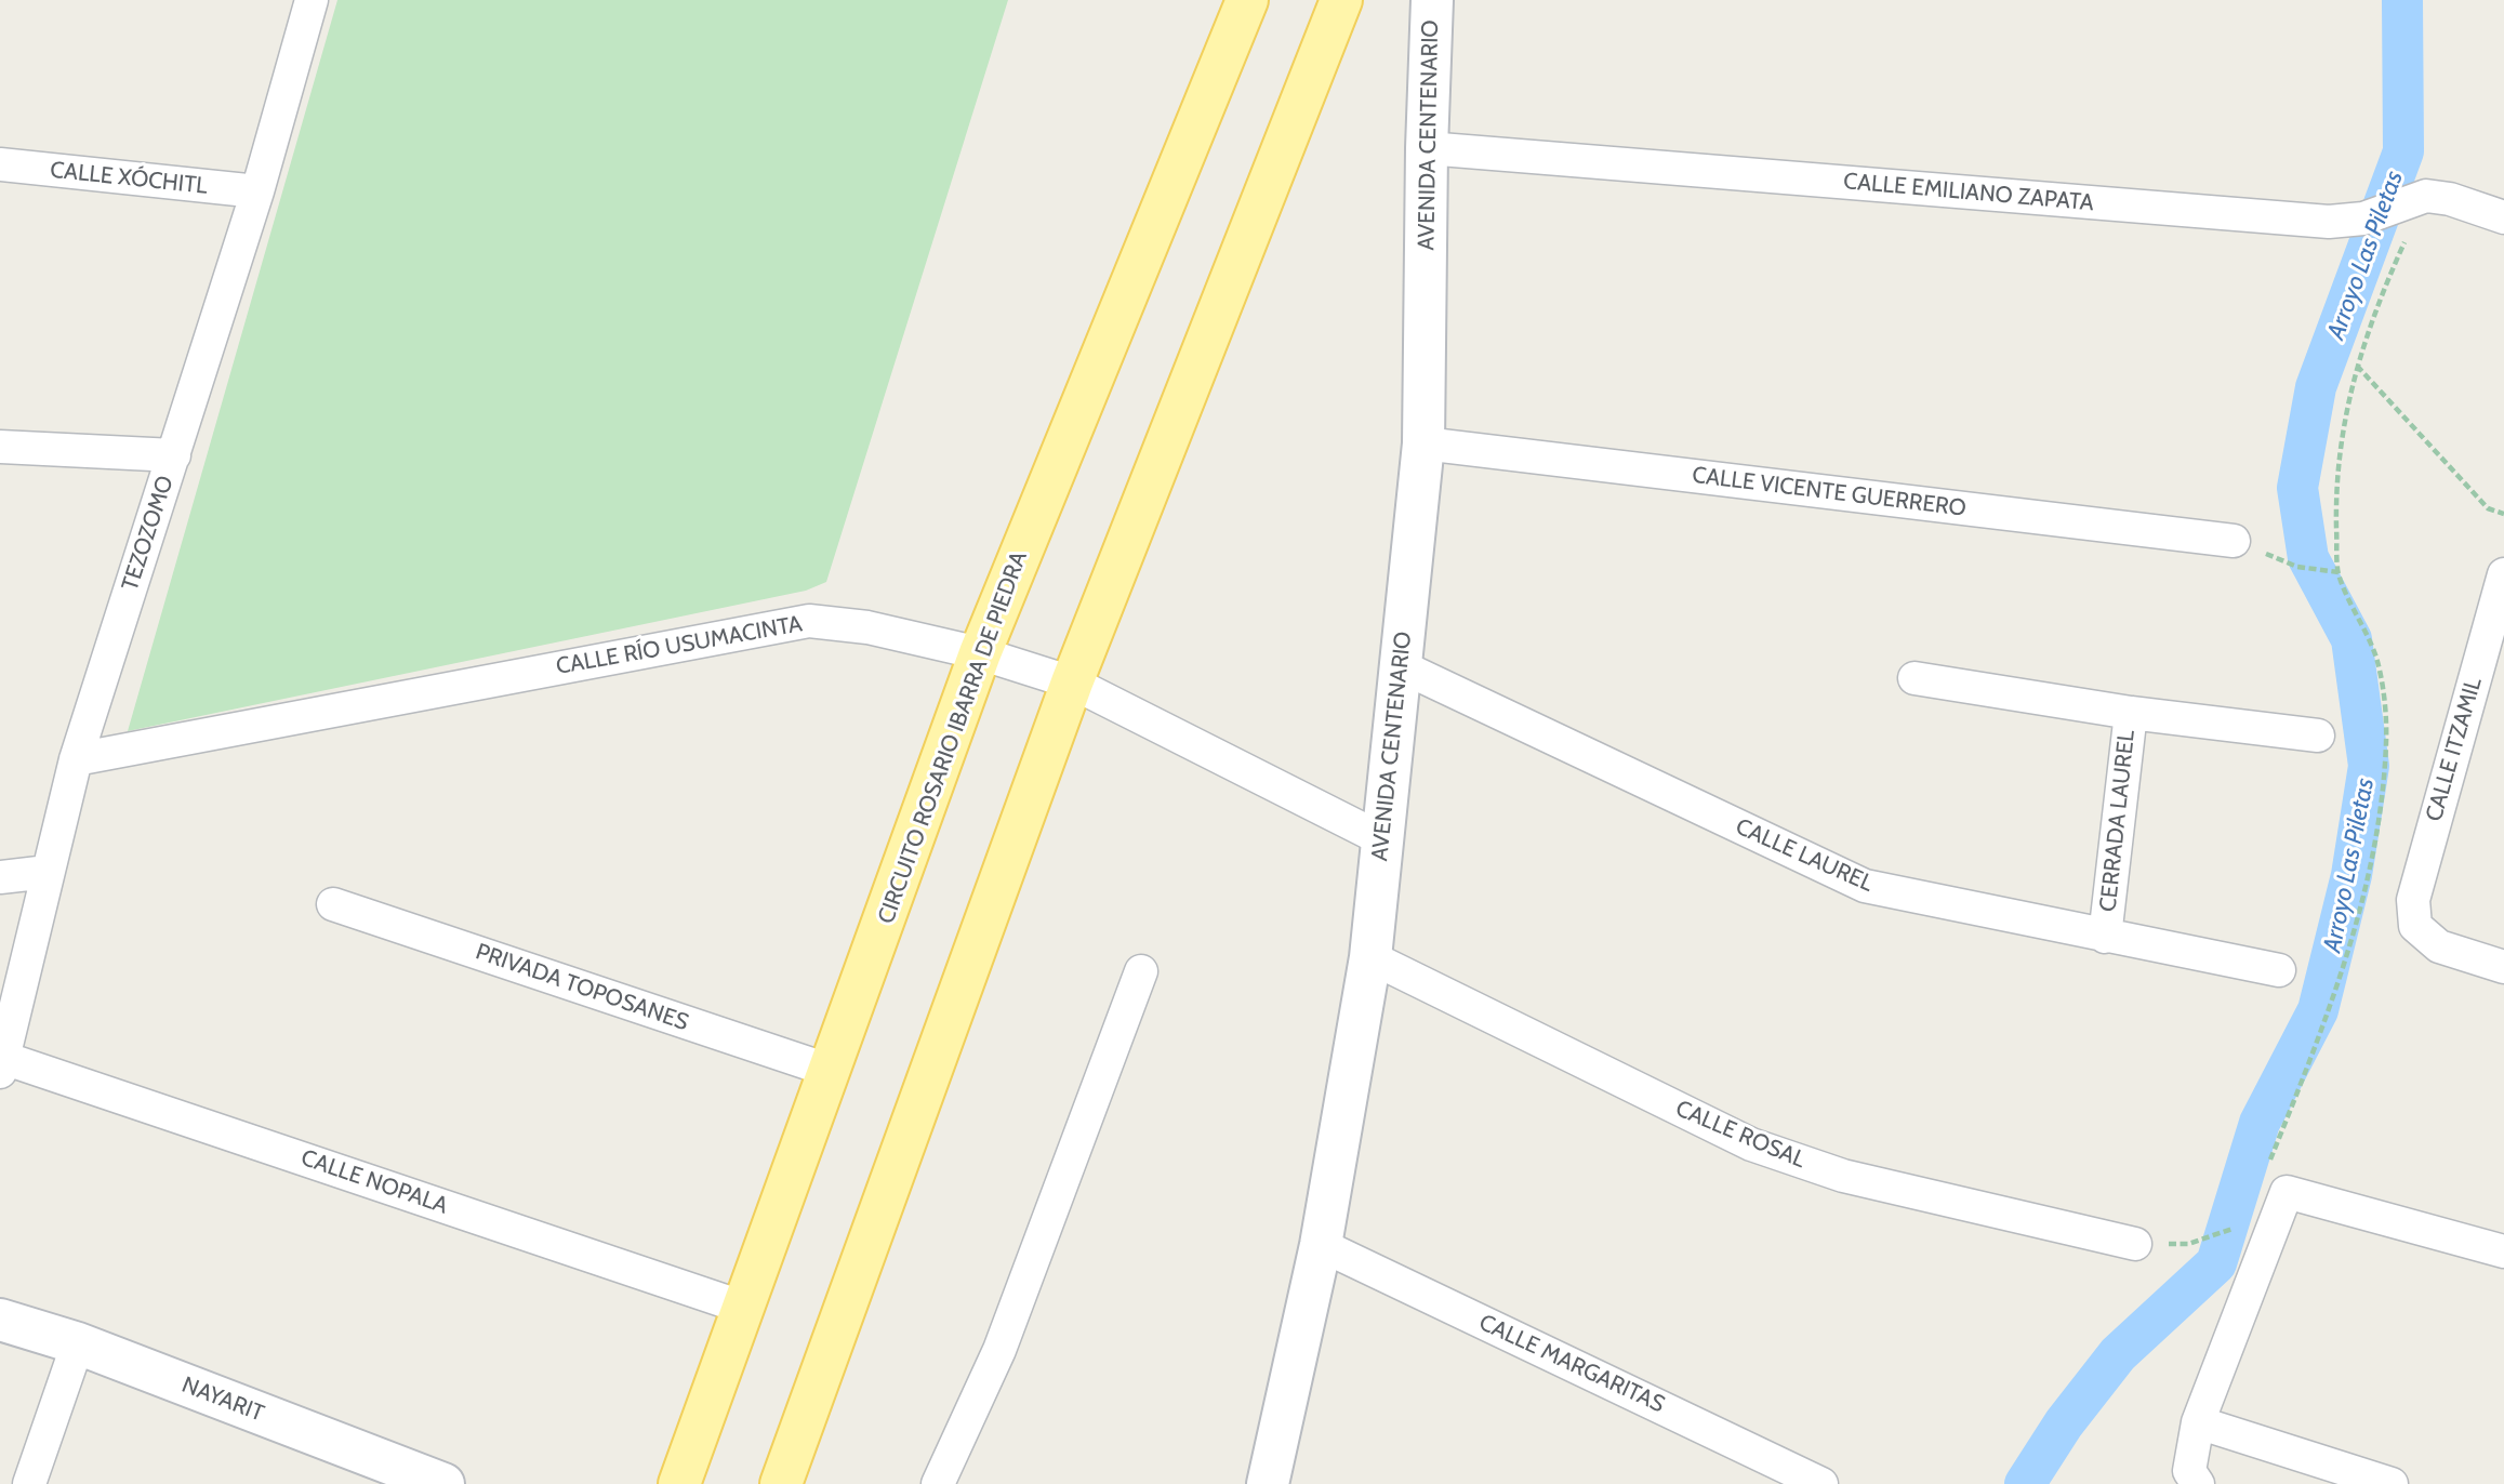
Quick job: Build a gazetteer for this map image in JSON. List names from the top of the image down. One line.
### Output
{"streets":{"main road":["CIRCUITO ROSARIO IBARRA DE PIEDRA"],"street":["AVENIDA CENTENARIO","CALLE XÓCHITL","CALLE EMILIANO ZAPATA","CALLE VICENTE GUERRERO","TEZOZOMO","CALLE RÍO USUMACINTA","CALLE ITZAMIL","CERRADA LAUREL","CALLE LAUREL","PRIVADA TOPOSANES","CALLE ROSAL","CALLE NOPALA","CALLE MARGARITAS","NAYARIT"]},"crossings":[["AVENIDA CENTENARIO","CALLE EMILIANO ZAPATA"],["AVENIDA CENTENARIO","CALLE VICENTE GUERRERO"],["AVENIDA CENTENARIO","CALLE RÍO USUMACINTA"],["AVENIDA CENTENARIO","CALLE LAUREL"],["AVENIDA CENTENARIO","CALLE ROSAL"],["AVENIDA CENTENARIO","CALLE MARGARITAS"],["CALLE XÓCHITL","TEZOZOMO"],["TEZOZOMO","CALLE RÍO USUMACINTA"],["TEZOZOMO","CALLE NOPALA"],["CALLE RÍO USUMACINTA","CIRCUITO ROSARIO IBARRA DE PIEDRA"],["CIRCUITO ROSARIO IBARRA DE PIEDRA","PRIVADA TOPOSANES"],["CIRCUITO ROSARIO IBARRA DE PIEDRA","CALLE NOPALA"],["CERRADA LAUREL","CALLE LAUREL"]],"water":["Arroyo Las Piletas"]}
